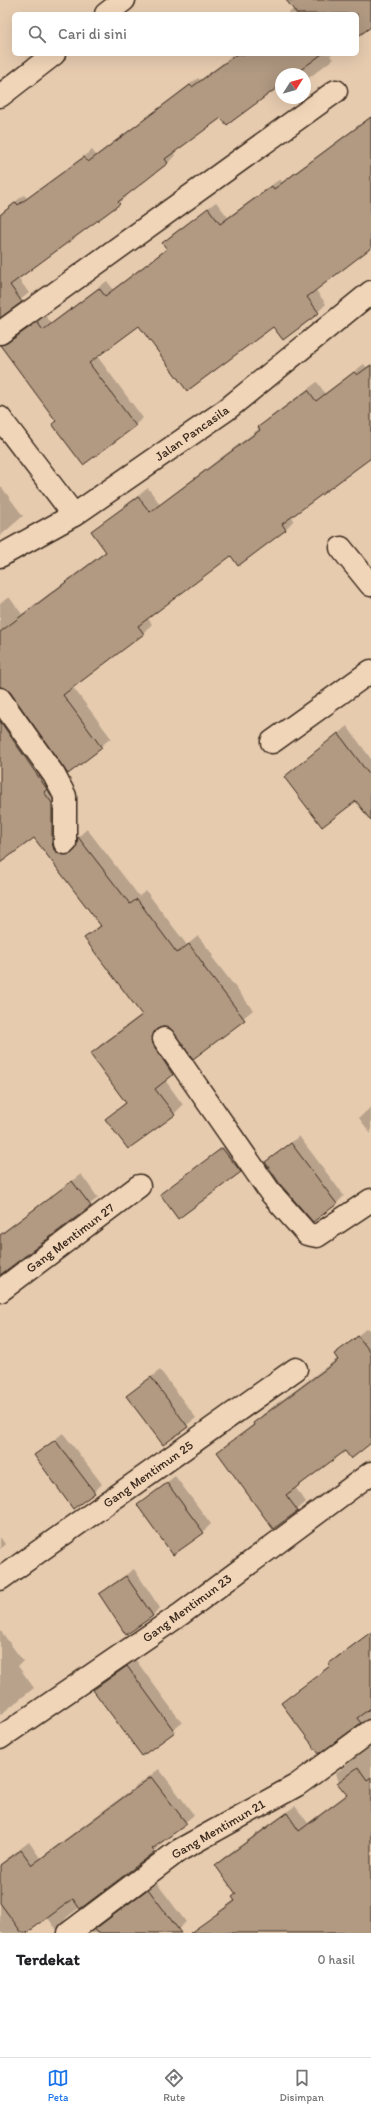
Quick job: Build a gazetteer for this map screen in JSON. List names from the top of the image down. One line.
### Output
{"streets":{"street":["Jalan Pancasila","Gang Mentimun 27","Gang Mentimun 25","Gang Mentimun 23","Gang Mentimun 21"]},"north":"top right","page":{"search":"Cari di sini","heading":["Terdekat","0 hasil"],"nav":["Peta","Rute","Disimpan"]}}
